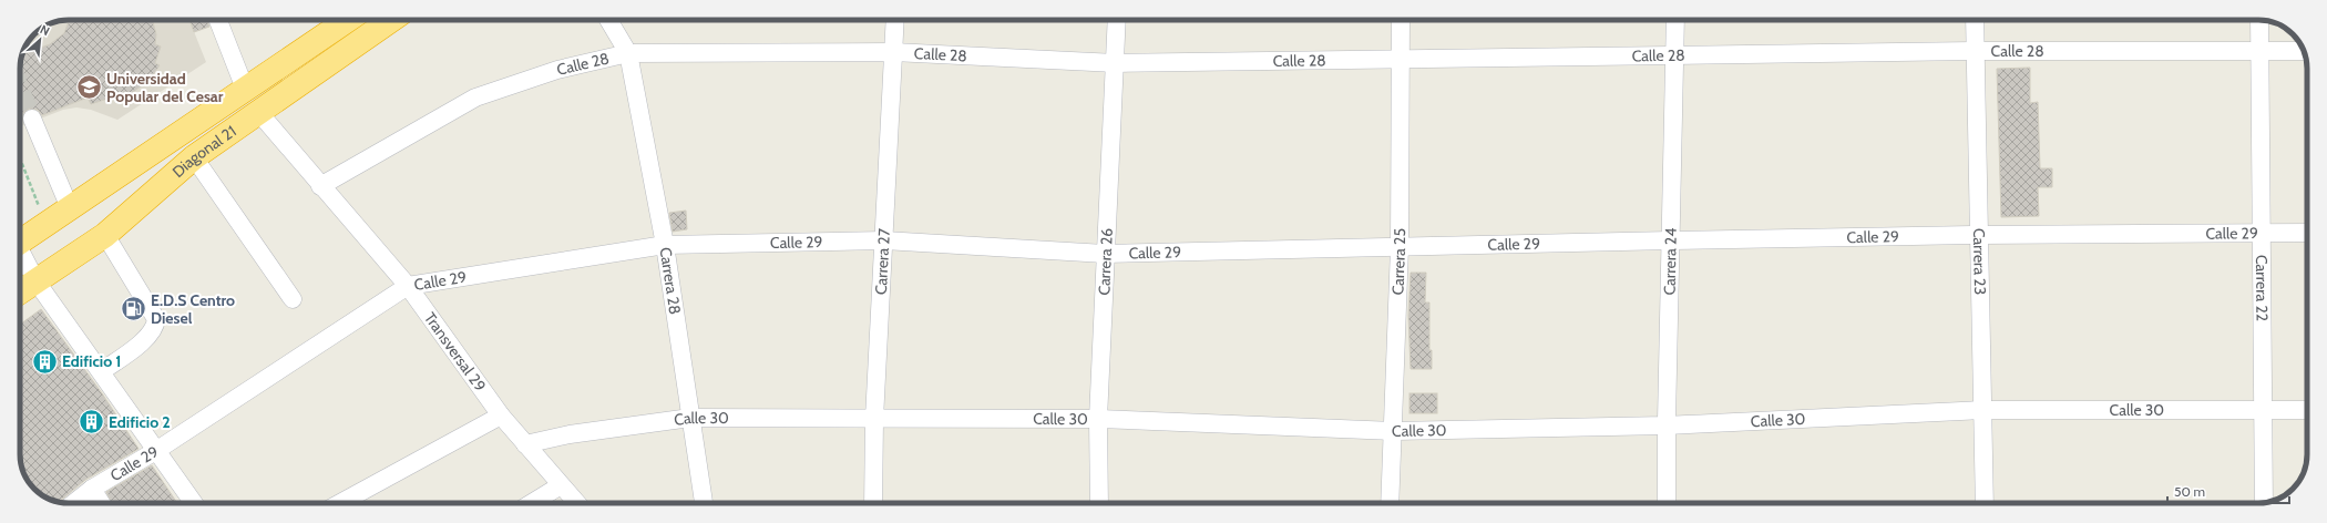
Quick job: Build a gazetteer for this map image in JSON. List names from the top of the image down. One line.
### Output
{"streets":{"highway":["Diagonal 21"],"street":["Calle 28","Calle 29","Carrera 27","Carrera 26","Carrera 25","Carrera 24","Carrera 23","Carrera 28","Carrera 22","Transversal 29","Calle 30"]},"crossings":[["Calle 28","Carrera 27"],["Calle 28","Carrera 26"],["Calle 28","Carrera 25"],["Calle 28","Carrera 24"],["Calle 28","Carrera 23"],["Calle 28","Carrera 28"],["Calle 28","Carrera 22"],["Calle 28","Transversal 29"],["Diagonal 21","Transversal 29"],["Calle 29","Carrera 27"],["Calle 29","Carrera 26"],["Calle 29","Carrera 25"],["Calle 29","Carrera 24"],["Calle 29","Carrera 23"],["Calle 29","Carrera 28"],["Calle 29","Carrera 22"],["Calle 29","Transversal 29"],["Carrera 27","Calle 30"],["Carrera 26","Calle 30"],["Carrera 25","Calle 30"],["Carrera 24","Calle 30"],["Carrera 23","Calle 30"],["Carrera 28","Calle 30"],["Carrera 22","Calle 30"],["Transversal 29","Calle 30"]],"places":{"school or university":["Universidad Popular del Cesar"],"fuel station":["E.D.S Centro Diesel"],"building":["Edificio 1","Edificio 2"]},"scale_bar":"50 m","north":"top right"}
